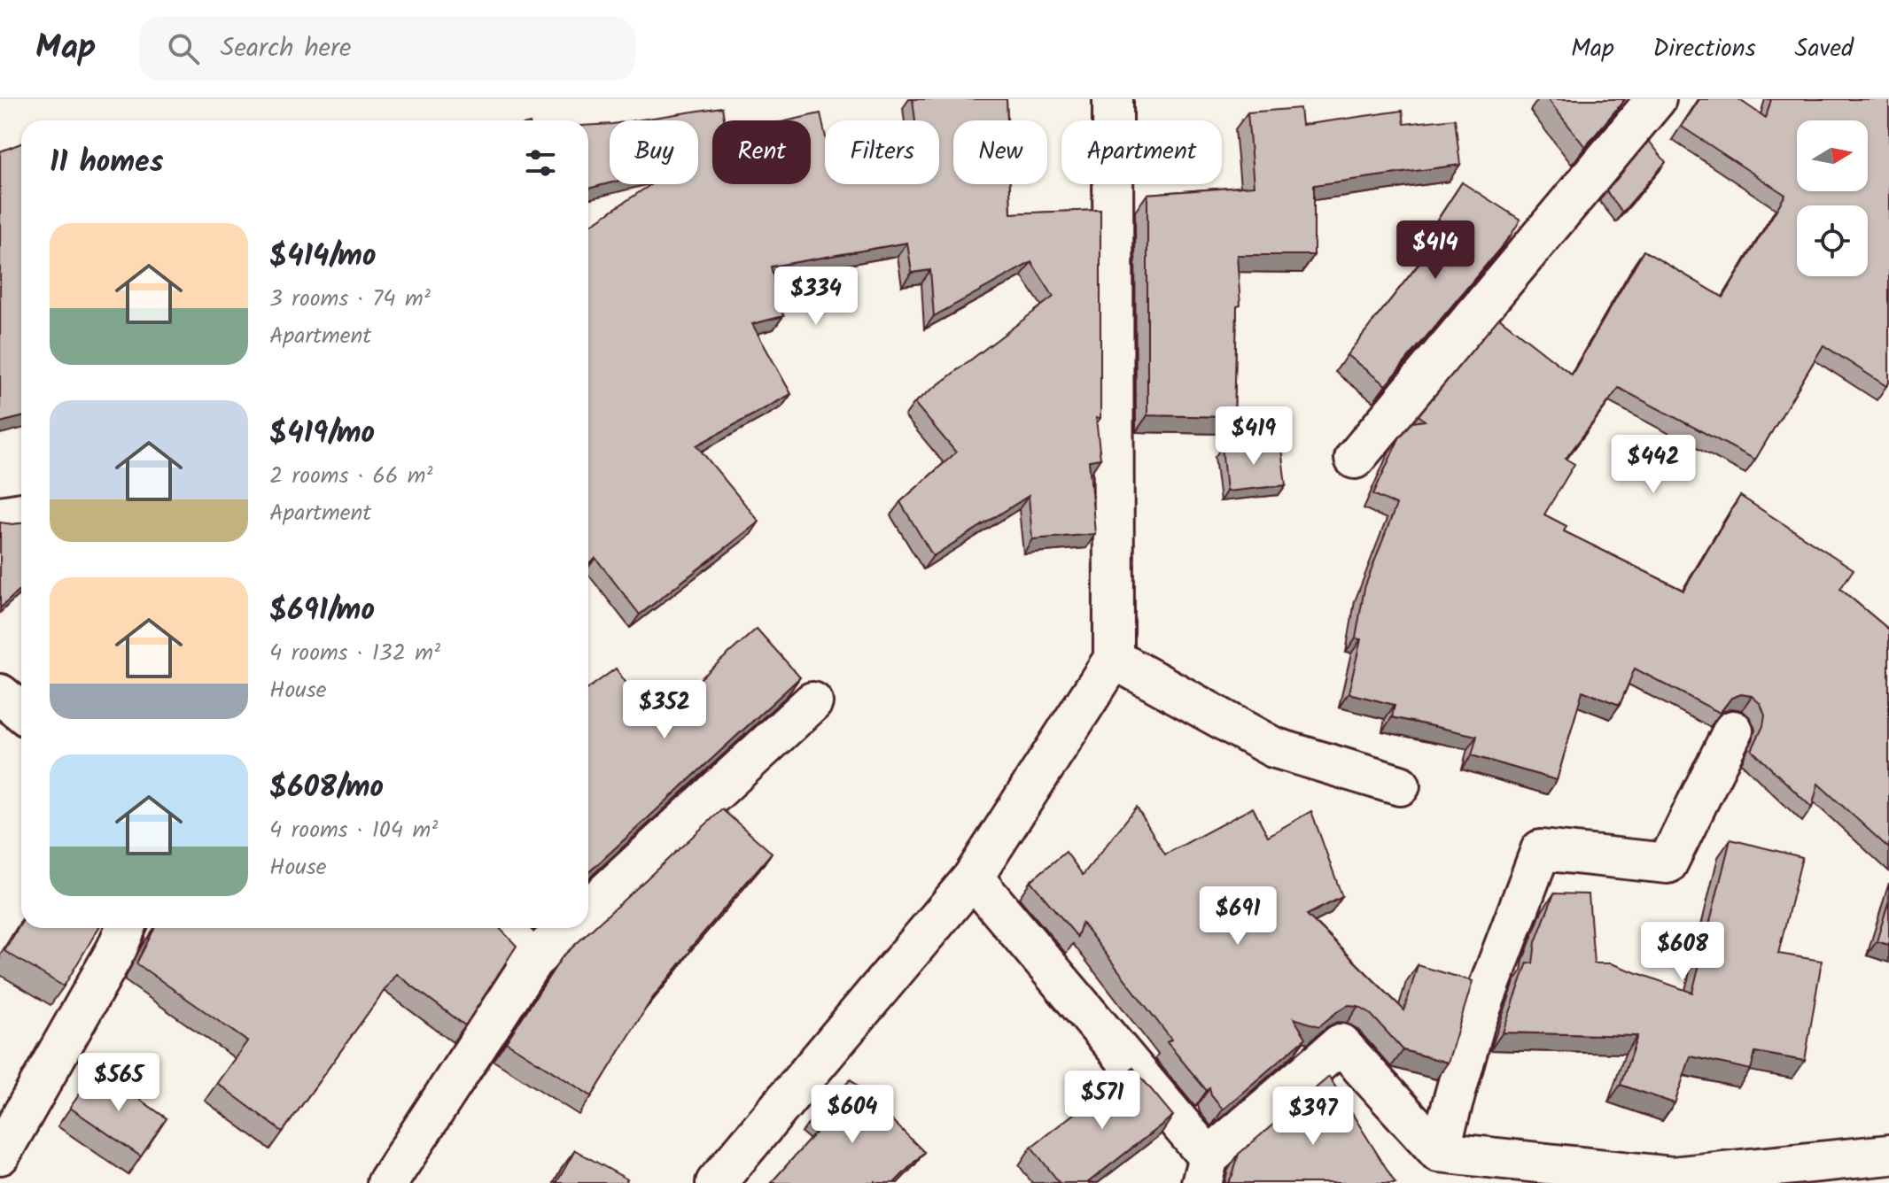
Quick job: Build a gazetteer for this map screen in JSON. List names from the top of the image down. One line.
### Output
{"north":"right","page":{"header":"Map","search":"Search here","nav":["Map","Directions","Saved"],"chip":["Buy","Rent","Filters","New","Apartment"],"heading":"11 homes","list":[{"name":"$414/mo","note":"3 rooms · 74 m² · Apartment"},{"name":"$419/mo","note":"2 rooms · 66 m² · Apartment"},{"name":"$691/mo","note":"4 rooms · 132 m² · House"},{"name":"$608/mo","note":"4 rooms · 104 m² · House"}],"price":["$414","$334","$419","$442","$352","$691","$608","$565","$571","$604","$397"]}}
